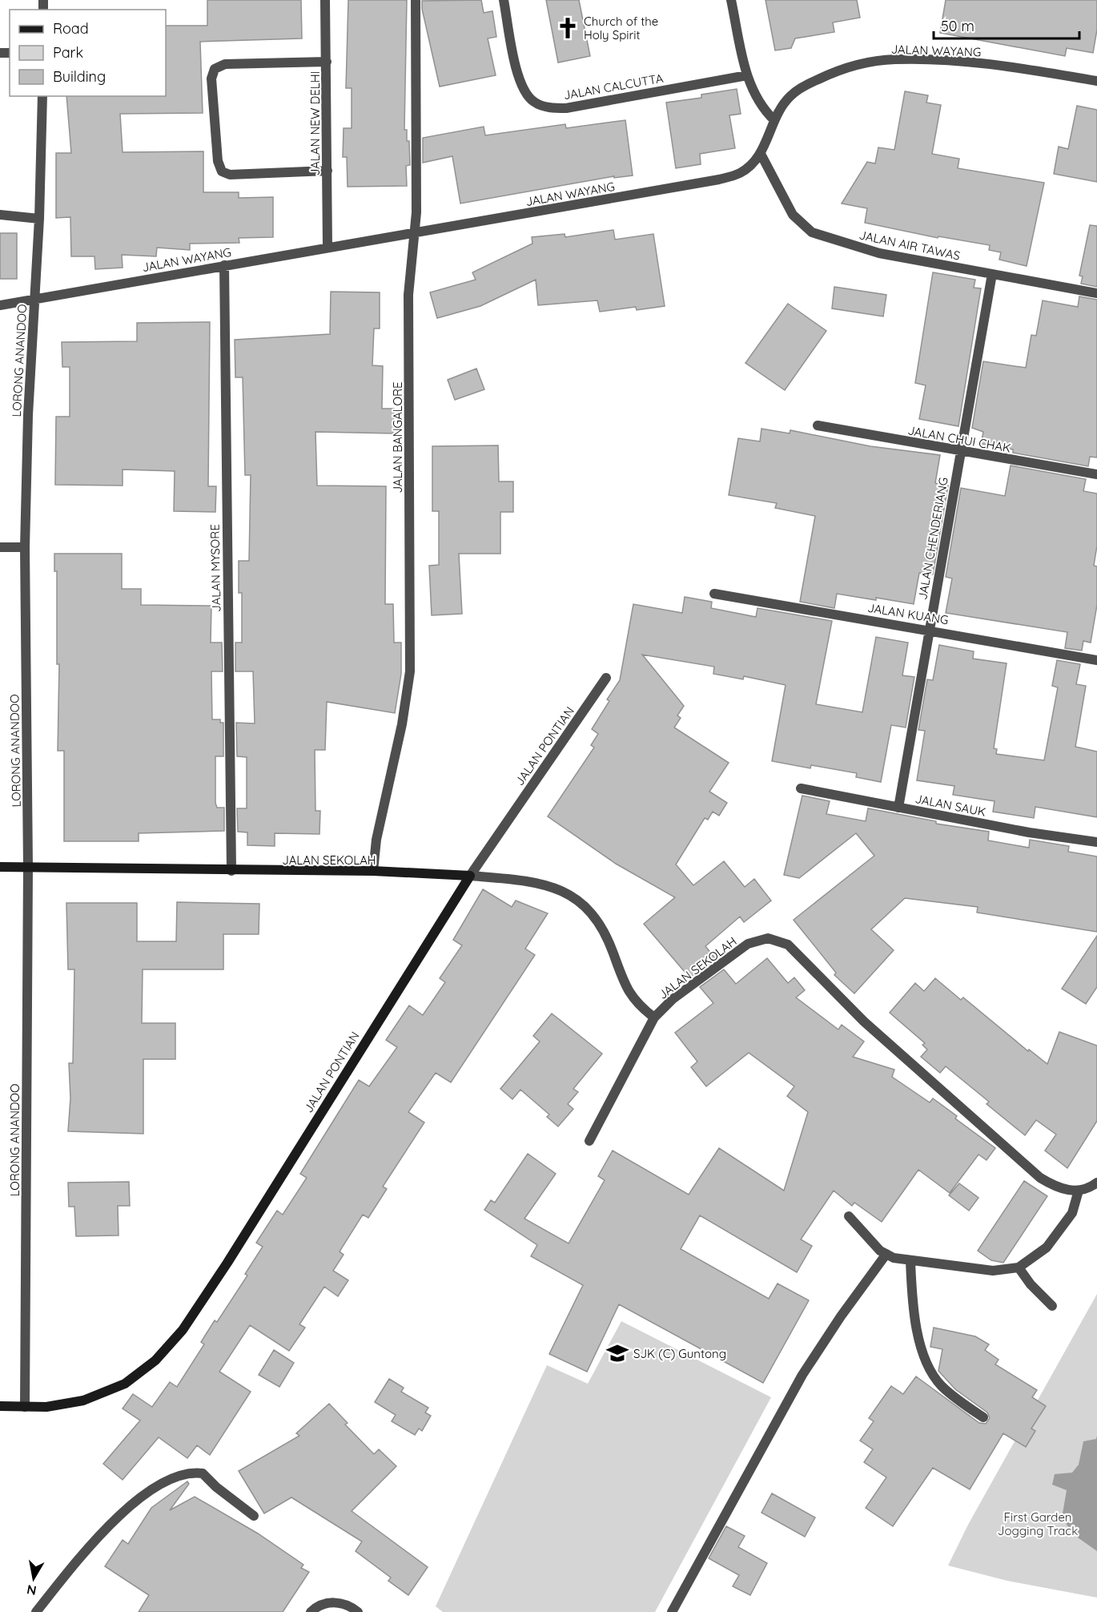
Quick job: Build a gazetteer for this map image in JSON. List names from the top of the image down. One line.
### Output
{"streets":{"street":["JALAN WAYANG","JALAN CALCUTTA","JALAN NEW DELHI","JALAN AIR TAWAS","LORONG ANANDOO","JALAN BANGALORE","JALAN CHUI CHAK","JALAN CHENDERIANG","JALAN MYSORE","JALAN KUANG","JALAN PONTIAN","JALAN SAUK","JALAN SEKOLAH"]},"crossings":[["JALAN WAYANG","JALAN NEW DELHI"],["JALAN WAYANG","JALAN AIR TAWAS"],["JALAN WAYANG","LORONG ANANDOO"],["JALAN WAYANG","JALAN BANGALORE"],["JALAN WAYANG","JALAN MYSORE"],["JALAN AIR TAWAS","JALAN CHENDERIANG"],["LORONG ANANDOO","JALAN PONTIAN"],["LORONG ANANDOO","JALAN SEKOLAH"],["JALAN BANGALORE","JALAN SEKOLAH"],["JALAN CHUI CHAK","JALAN CHENDERIANG"],["JALAN CHENDERIANG","JALAN KUANG"],["JALAN CHENDERIANG","JALAN SAUK"],["JALAN MYSORE","JALAN SEKOLAH"],["JALAN PONTIAN","JALAN SEKOLAH"]],"parks":["First Garden Jogging Track"],"places":{"church":["Church of the Holy Spirit"],"school or university":["SJK (C) Guntong"]},"legend":["Road","Park","Building"],"scale_bar":"50 m","north":"bottom"}
